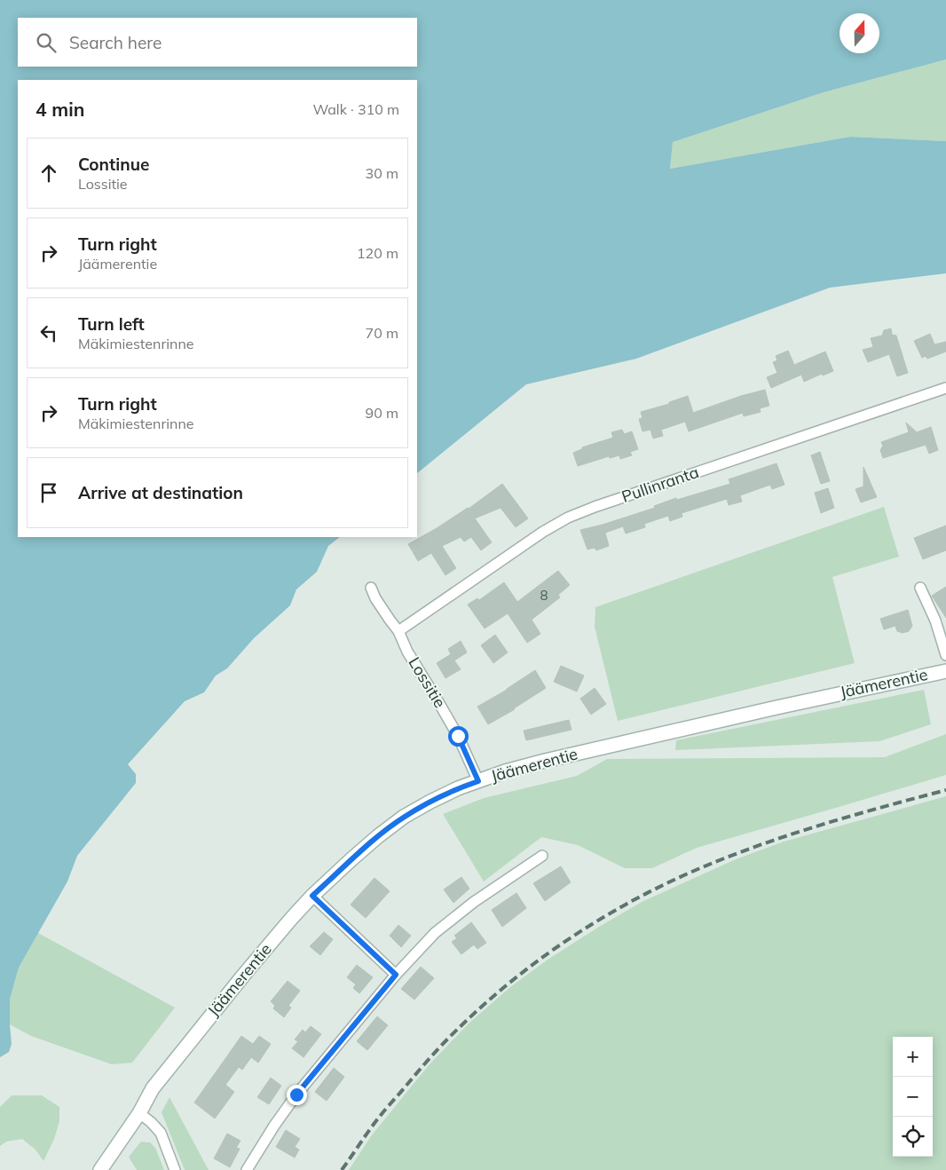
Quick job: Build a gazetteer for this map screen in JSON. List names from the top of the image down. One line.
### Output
{"streets":{"main road":["Jäämerentie"],"street":["Pullinranta","Lossitie"]},"crossings":[["Pullinranta","Lossitie"],["Lossitie","Jäämerentie"]],"house_numbers":["8"],"north":"top","page":{"search":"Search here","heading":["4 min","Walk · 310 m"],"list":[["Continue","Lossitie","30 m"],["Turn right","Jäämerentie","120 m"],["Turn left","Mäkimiestenrinne","70 m"],["Turn right","Mäkimiestenrinne","90 m"],"Arrive at destination"],"map_buttons":["+","−"]}}
